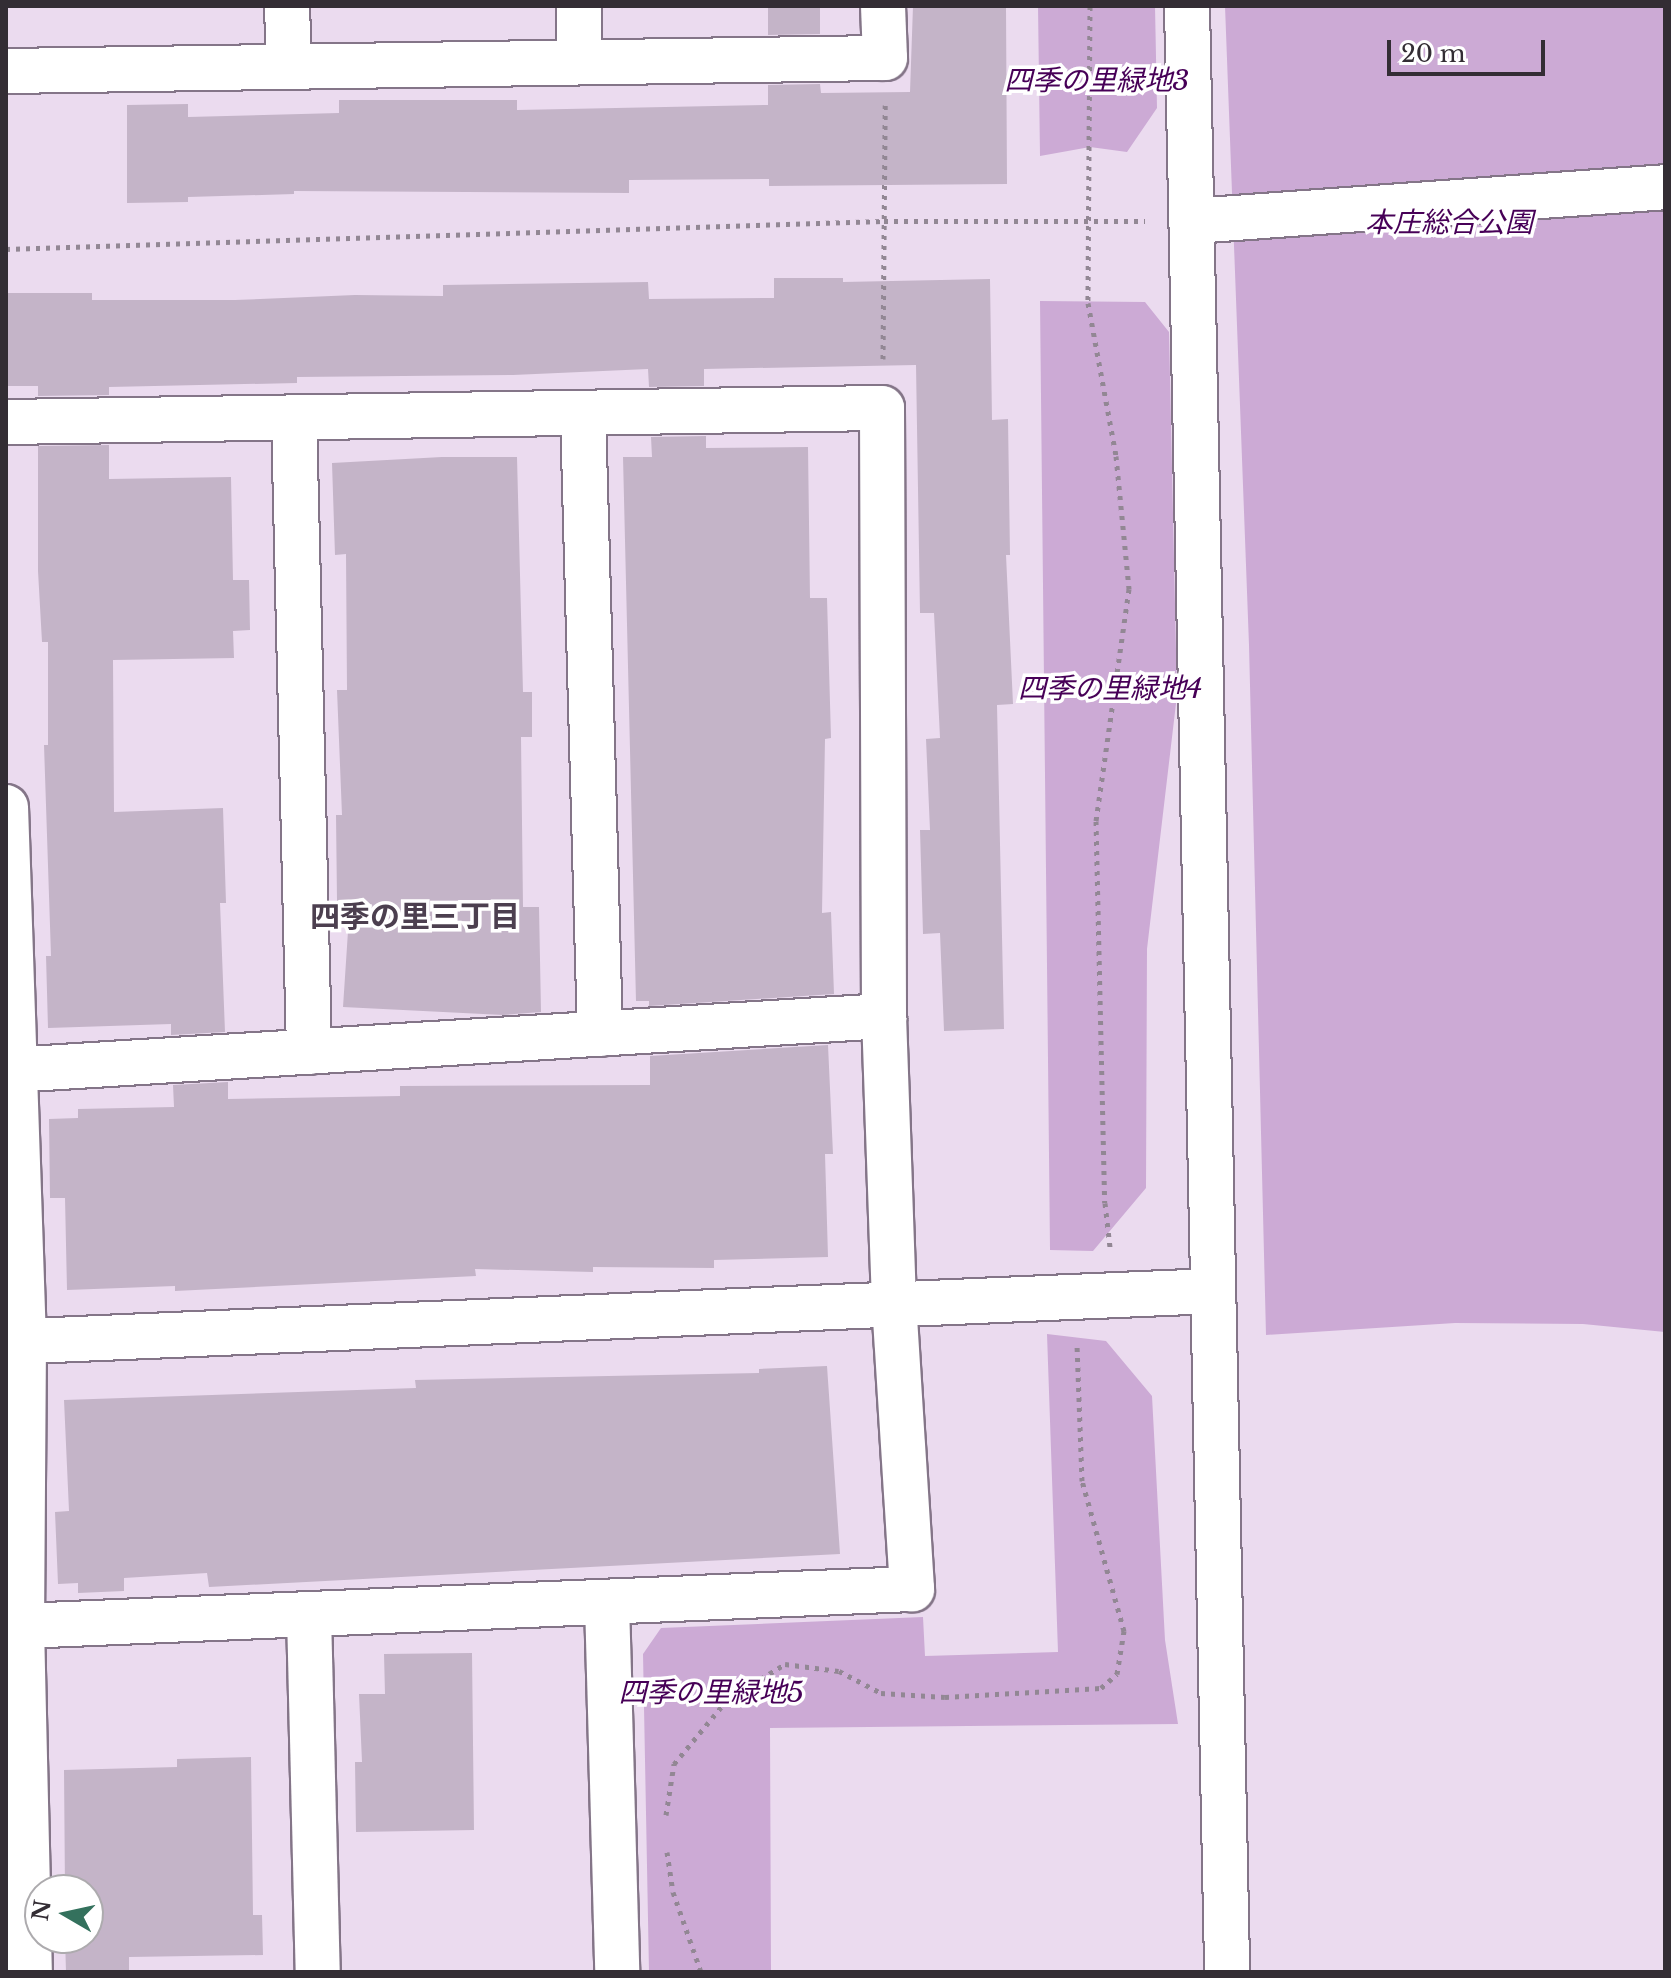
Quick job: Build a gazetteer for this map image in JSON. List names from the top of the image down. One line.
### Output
{"districts":["四季の里三丁目"],"parks":["四季の里緑地3","本庄総合公園","四季の里緑地4","四季の里緑地5"],"scale_bar":"20 m","north":"left"}
